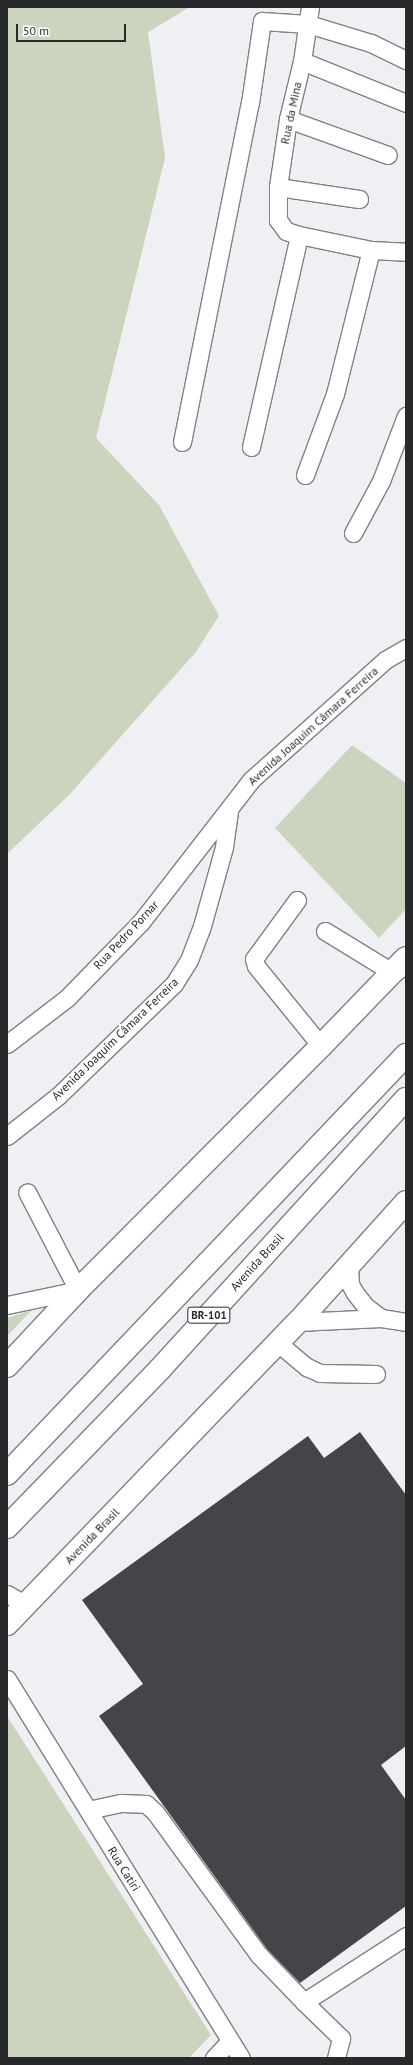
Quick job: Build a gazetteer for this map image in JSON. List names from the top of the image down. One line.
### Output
{"streets":{"main road":["Avenida Brasil","BR-101"],"street":["Rua da Mina","Avenida Joaquim Câmara Ferreira","Rua Pedro Pornar","Rua Catiri"]},"crossings":[["Avenida Joaquim Câmara Ferreira","Rua Pedro Pornar"]],"scale_bar":"50 m"}
